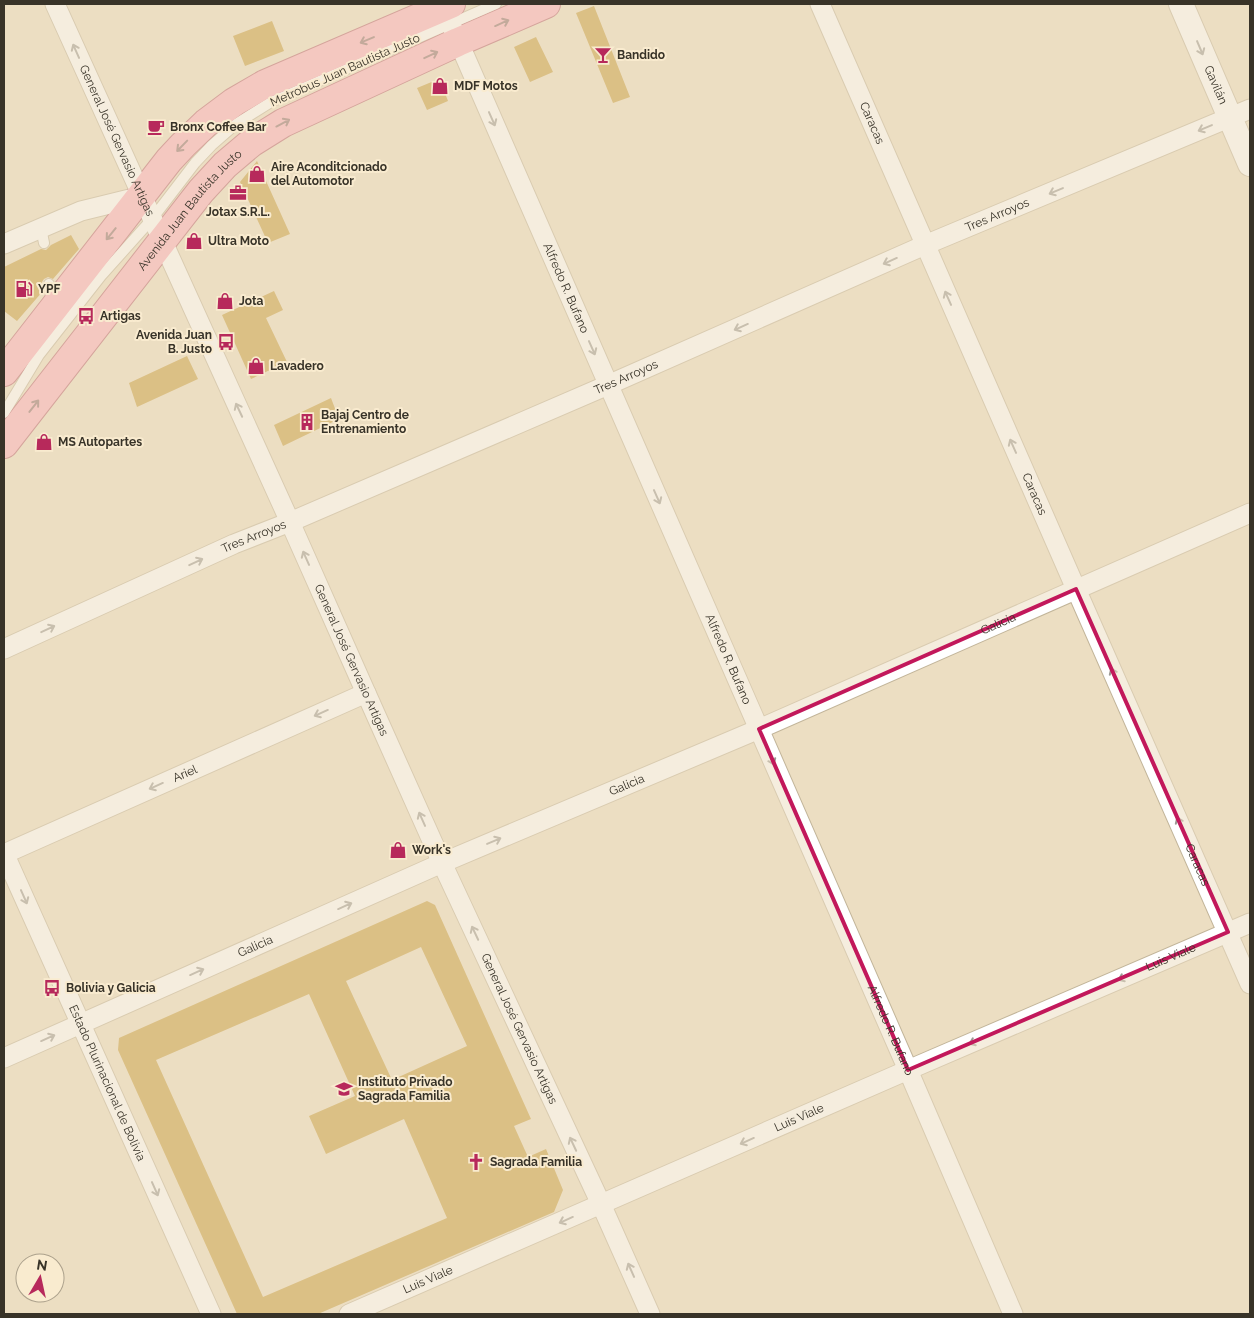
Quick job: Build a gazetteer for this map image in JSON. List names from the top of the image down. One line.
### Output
{"streets":{"main road":["Avenida Juan Bautista Justo"],"street":["Gavilán","Caracas","General José Gervasio Artigas","Tres Arroyos","Alfredo R. Bufano","Galicia","Ariel","Luis Viale","Estado Plurinacional de Bolivia"]},"crossings":[["Gavilán","Tres Arroyos"],["Caracas","Tres Arroyos"],["Caracas","Galicia"],["Caracas","Luis Viale"],["General José Gervasio Artigas","Avenida Juan Bautista Justo"],["General José Gervasio Artigas","Tres Arroyos"],["General José Gervasio Artigas","Galicia"],["General José Gervasio Artigas","Ariel"],["General José Gervasio Artigas","Luis Viale"],["Avenida Juan Bautista Justo","Alfredo R. Bufano"],["Tres Arroyos","Alfredo R. Bufano"],["Alfredo R. Bufano","Galicia"],["Alfredo R. Bufano","Luis Viale"],["Galicia","Estado Plurinacional de Bolivia"],["Ariel","Estado Plurinacional de Bolivia"]],"one_way":["Gavilán","Caracas","General José Gervasio Artigas","Alfredo R. Bufano","Galicia","Ariel","Luis Viale","Estado Plurinacional de Bolivia"],"places":{"bar":["Bandido"],"shop":["MDF Motos","Aire Aconditcionado del Automotor","Ultra Moto","Jota","Lavadero","MS Autopartes","Work's"],"cafe":["Bronx Coffee Bar"],"office":["Jotax S.R.L."],"fuel station":["YPF"],"bus stop":["Artigas","Avenida Juan B. Justo","Bolivia y Galicia"],"building":["Bajaj Centro de Entrenamiento"],"school or university":["Instituto Privado Sagrada Familia"],"church":["Sagrada Familia"]},"north":"top"}
